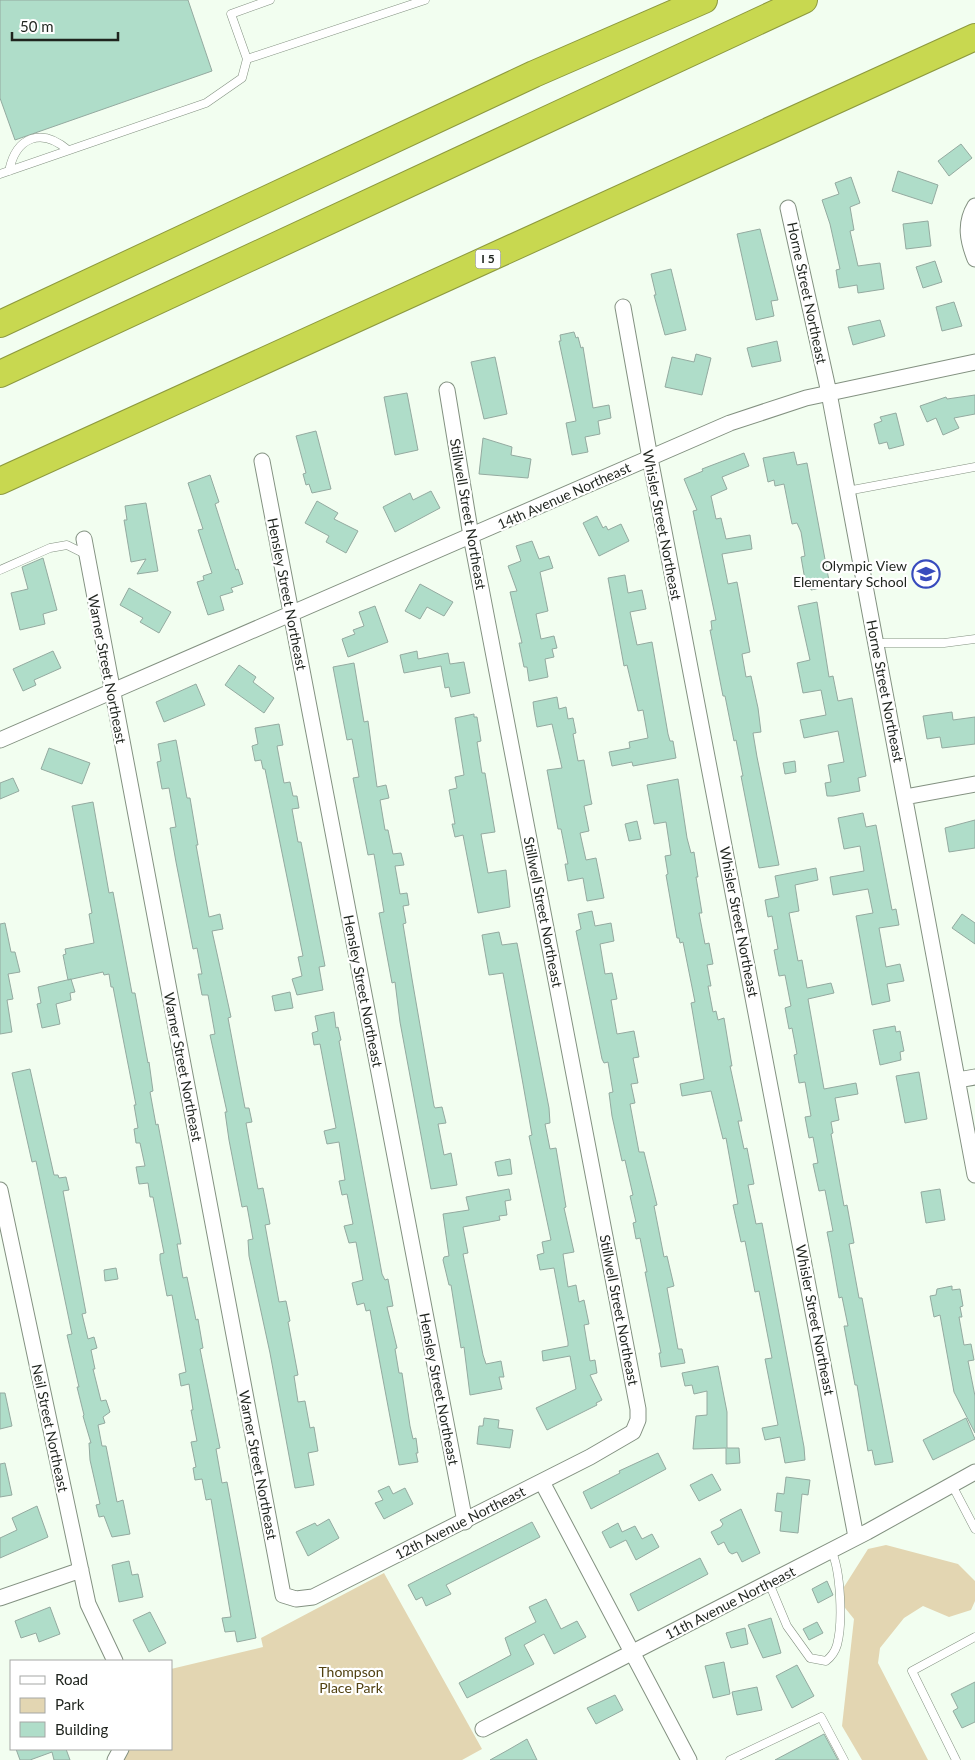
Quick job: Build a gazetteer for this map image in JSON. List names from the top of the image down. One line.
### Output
{"streets":{"highway":["I 5"],"street":["Horne Street Northeast","14th Avenue Northeast","Stillwell Street Northeast","Whisler Street Northeast","Hensley Street Northeast","Warner Street Northeast","Neil Street Northeast","12th Avenue Northeast","11th Avenue Northeast"]},"crossings":[["Horne Street Northeast","14th Avenue Northeast"],["14th Avenue Northeast","Stillwell Street Northeast"],["14th Avenue Northeast","Whisler Street Northeast"],["14th Avenue Northeast","Hensley Street Northeast"],["14th Avenue Northeast","Warner Street Northeast"],["Stillwell Street Northeast","12th Avenue Northeast"],["Whisler Street Northeast","11th Avenue Northeast"],["Hensley Street Northeast","12th Avenue Northeast"],["Warner Street Northeast","12th Avenue Northeast"]],"parks":["Thompson Place Park"],"places":{"school or university":["Olympic View Elementary School"]},"legend":["Road","Park","Building"],"scale_bar":"50 m"}
